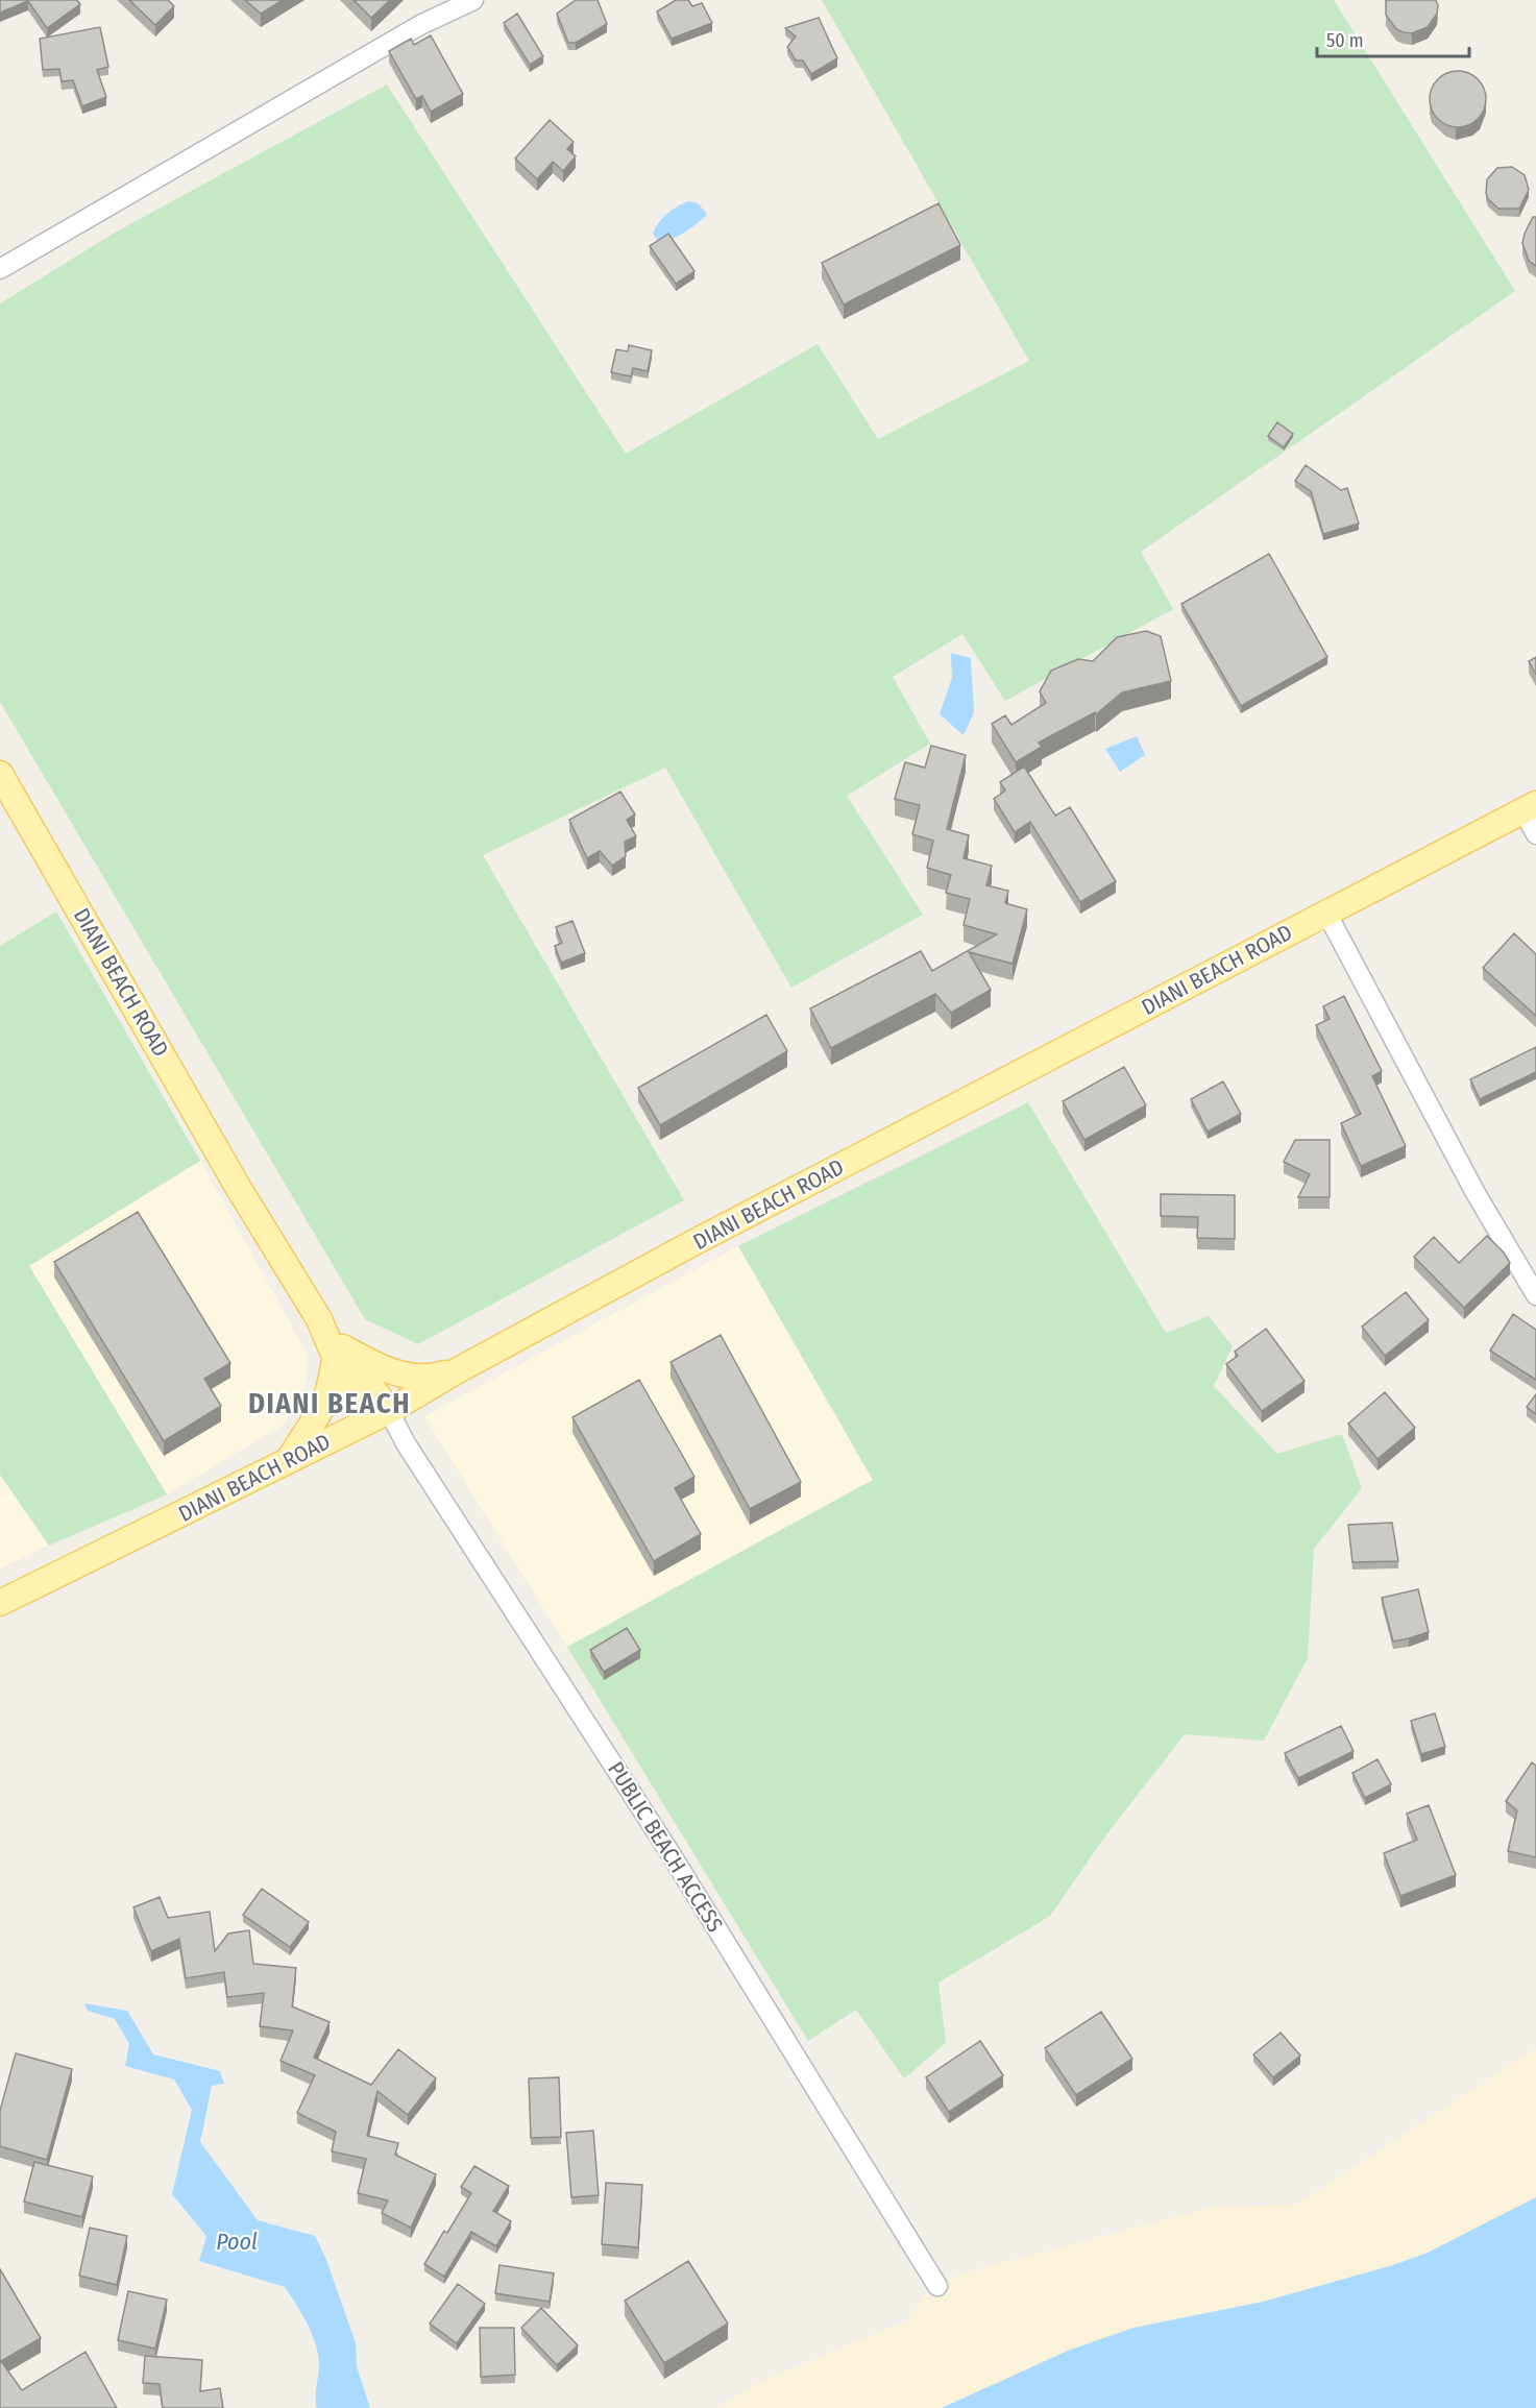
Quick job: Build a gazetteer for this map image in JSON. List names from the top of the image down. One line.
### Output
{"streets":{"main road":["DIANI BEACH ROAD"],"street":["PUBLIC BEACH ACCESS"]},"crossings":[["DIANI BEACH ROAD","PUBLIC BEACH ACCESS"]],"districts":["DIANI BEACH"],"water":["Pool"],"scale_bar":"50 m"}
